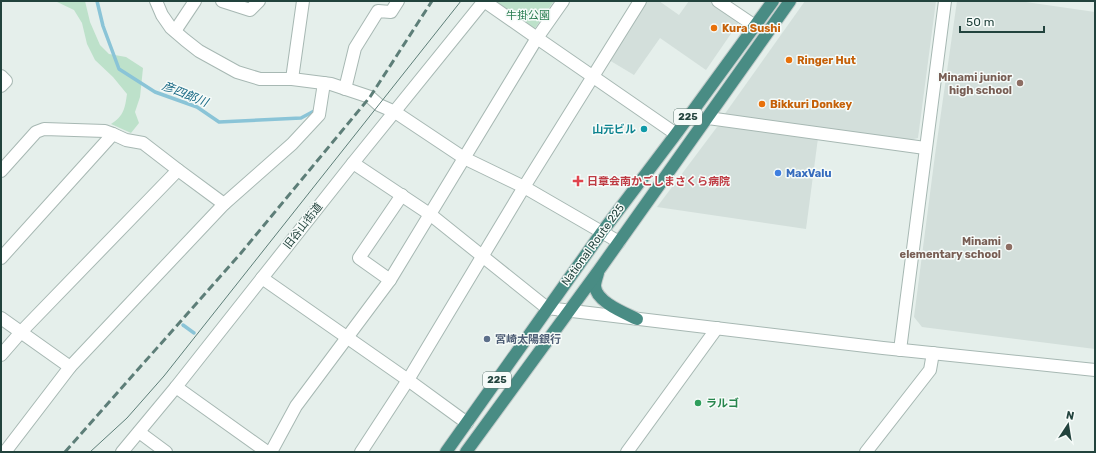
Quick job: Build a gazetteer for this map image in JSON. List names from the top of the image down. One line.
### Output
{"streets":{"highway":["225","National Route 225"],"street":["旧谷山街道"]},"water":["彦四郎川"],"parks":["牛掛公園"],"places":{"other":["Kura Sushi","Ringer Hut","Minami junior high school","Bikkuri Donkey","山元ビル","MaxValu","Minami elementary school","宮崎太陽銀行","ラルゴ"],"health":["日章会南かごしまさくら病院"]},"scale_bar":"50 m","north":"top"}
